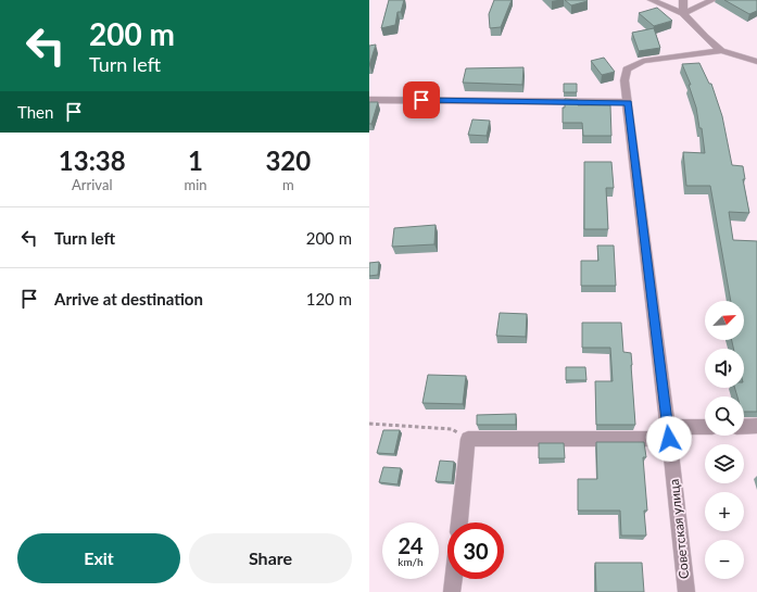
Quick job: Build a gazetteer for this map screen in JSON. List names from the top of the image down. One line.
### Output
{"streets":{"street":["Советская улица"]},"north":"top right","page":{"turn":["200 m","Turn left"],"then":"Then","eta":["13:38","Arrival","1","min","320","m"],"list":[{"name":"Turn left","value":"200 m"},{"name":"Arrive at destination","value":"120 m"}],"map_buttons":["+","−"],"speed":"24 km/h","limit":"30","buttons":["Exit","Share"]}}
